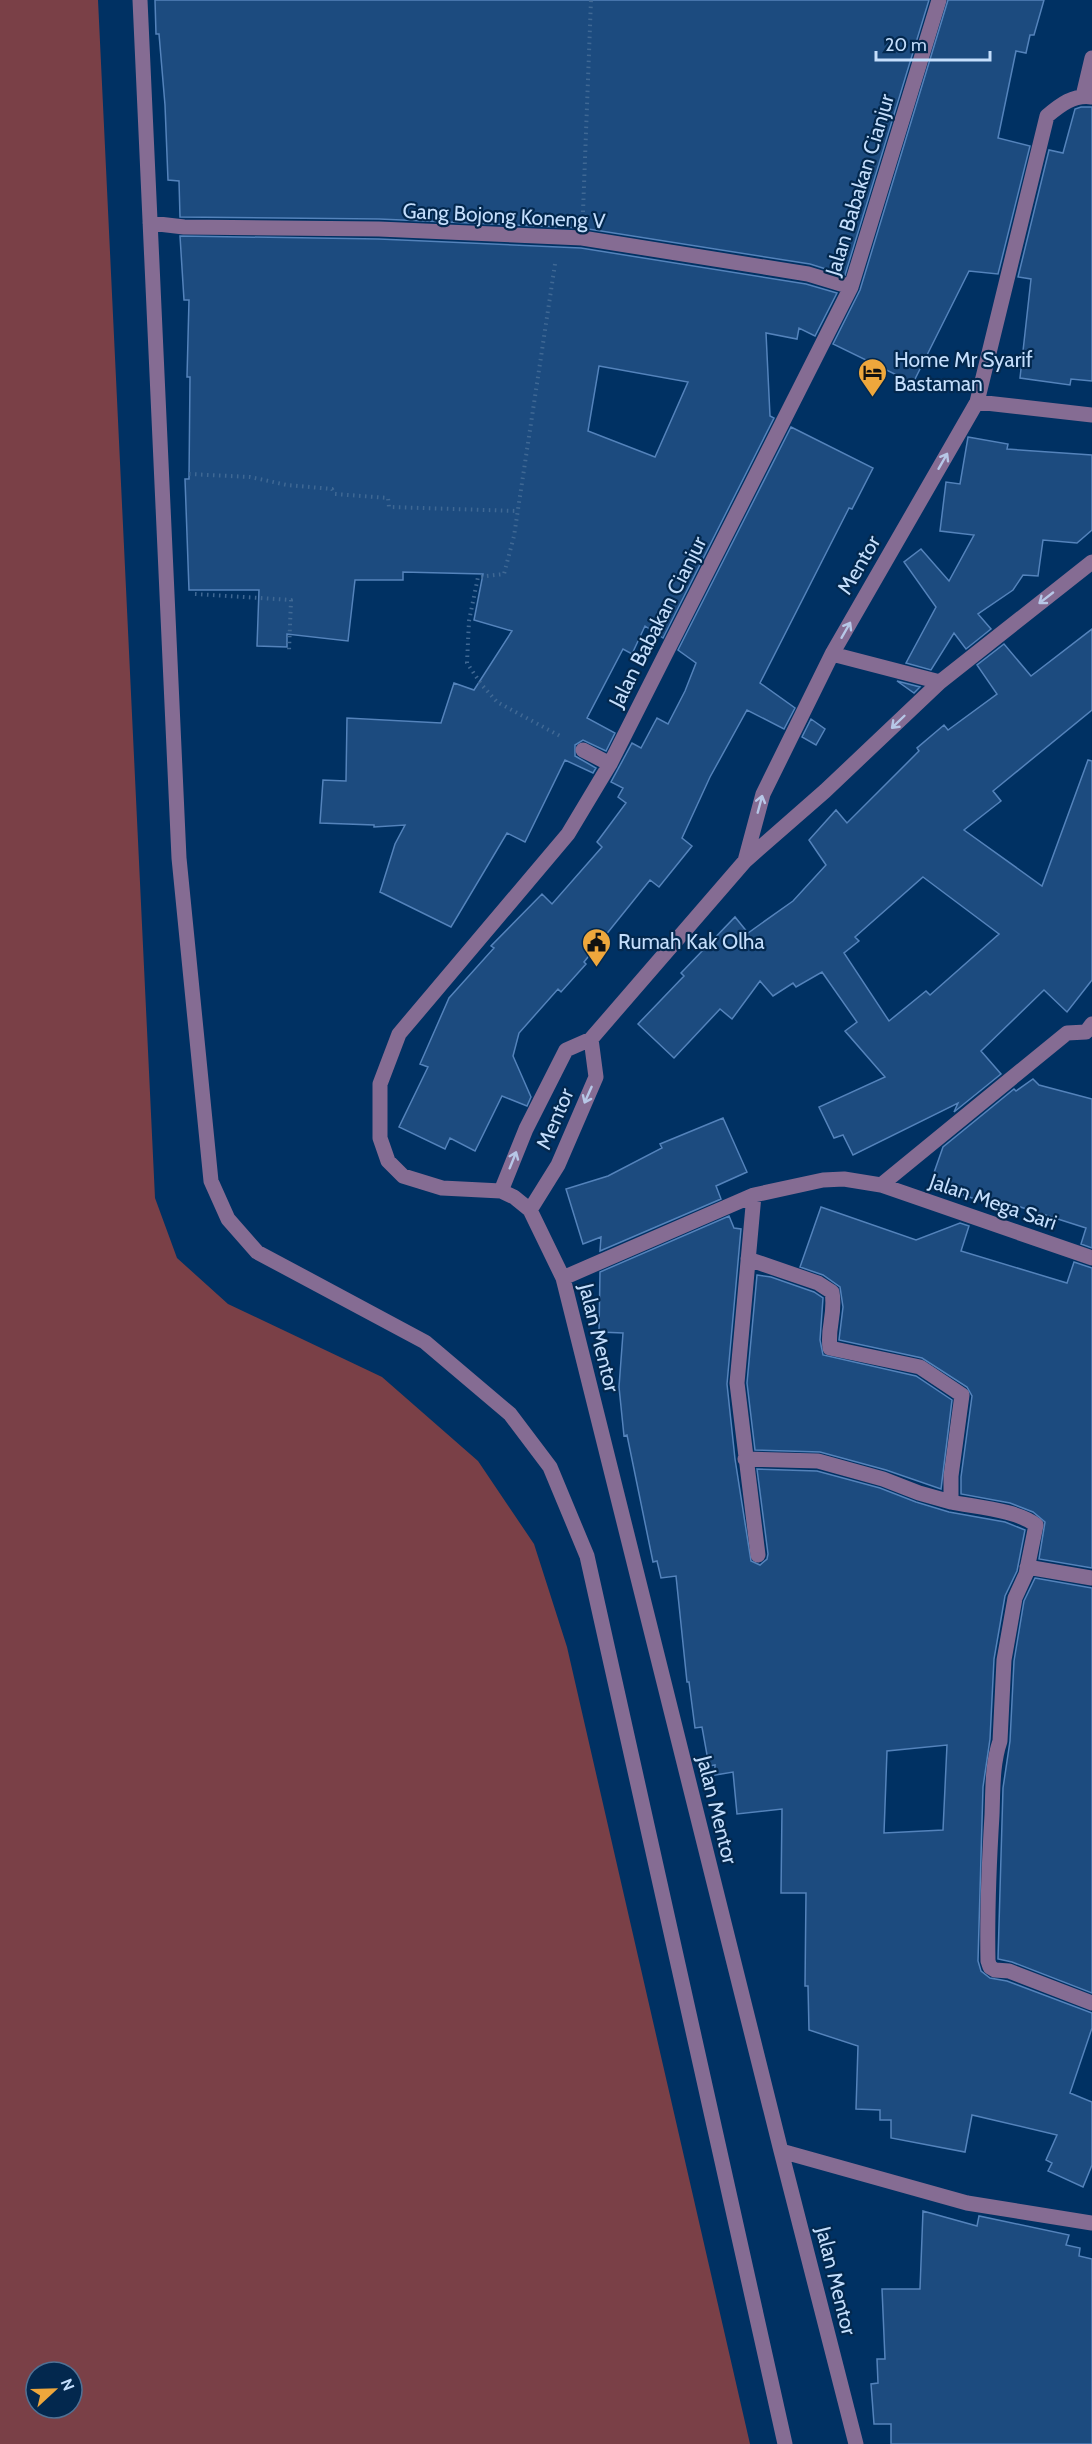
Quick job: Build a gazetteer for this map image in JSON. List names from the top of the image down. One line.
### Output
{"streets":{"street":["Jalan Babakan Cianjur","Gang Bojong Koneng V","Mentor","Jalan Mega Sari","Jalan Mentor"]},"crossings":[["Jalan Babakan Cianjur","Gang Bojong Koneng V"],["Jalan Babakan Cianjur","Mentor"],["Jalan Babakan Cianjur","Jalan Mentor"],["Mentor","Jalan Mentor"],["Jalan Mega Sari","Jalan Mentor"]],"places":{"hotel":["Home Mr Syarif Bastaman"],"public building":["Rumah Kak Olha"]},"scale_bar":"20 m","north":"right"}
